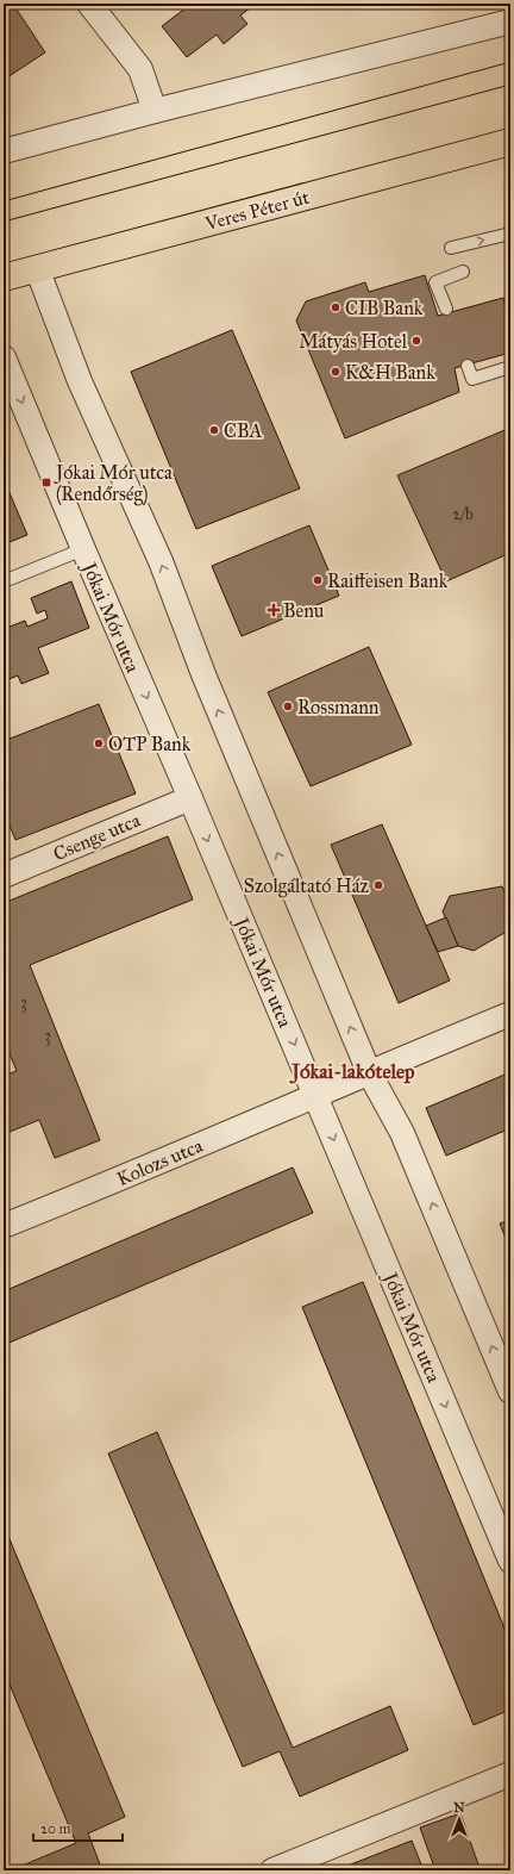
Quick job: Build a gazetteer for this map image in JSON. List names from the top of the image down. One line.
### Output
{"streets":{"main road":["Veres Péter út"],"street":["Jókai Mór utca","Csenge utca","Kolozs utca"]},"crossings":[["Jókai Mór utca","Csenge utca"],["Jókai Mór utca","Kolozs utca"]],"districts":["Jókai-lakótelep"],"places":{"other":["CIB Bank","Mátyás Hotel","K&H Bank","CBA","Raiffeisen Bank","Rossmann","OTP Bank","Szolgáltató Ház"],"transit":["Jókai Mór utca (Rendőrség)"],"health":["Benu"]},"house_numbers":["2/b","3","3"],"scale_bar":"20 m","north":"top"}
